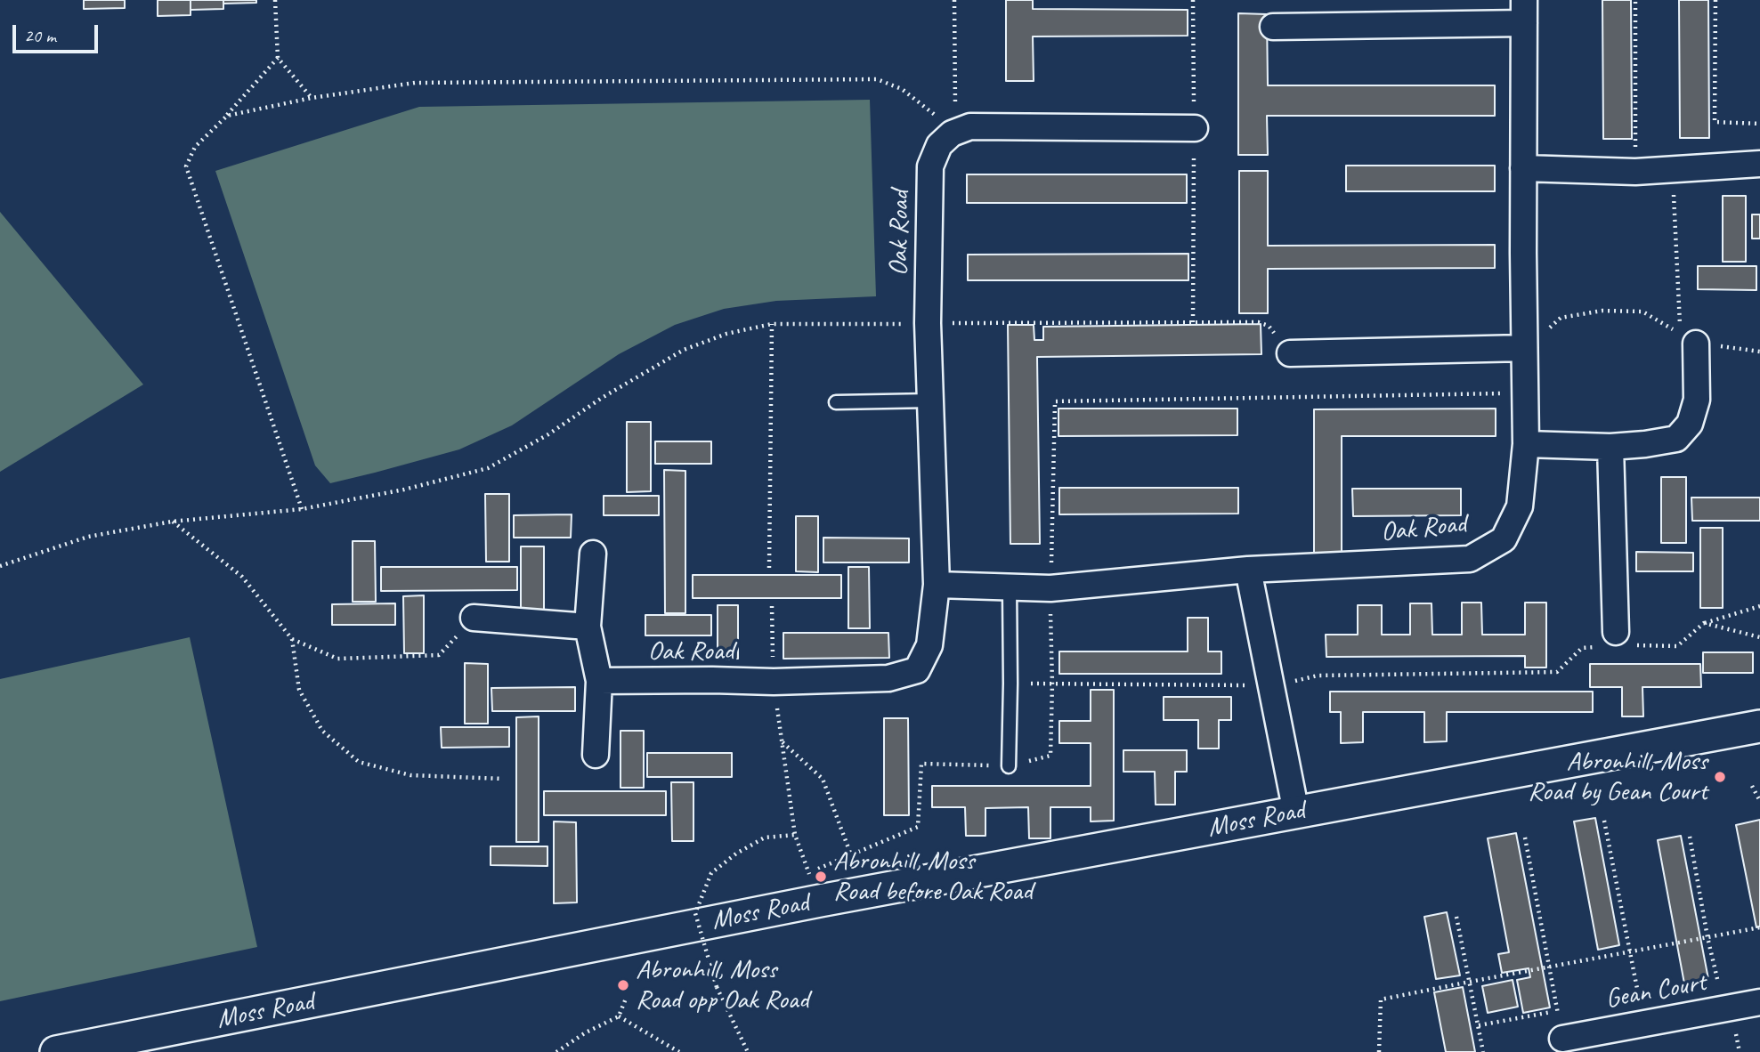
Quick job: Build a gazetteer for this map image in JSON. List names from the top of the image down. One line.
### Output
{"streets":{"street":["Oak Road","Moss Road","Gean Court"]},"places":["Abronhill, Moss Road by Gean Court","Abronhill, Moss Road before Oak Road","Abronhill, Moss Road opp Oak Road"],"scale_bar":"20 m"}
